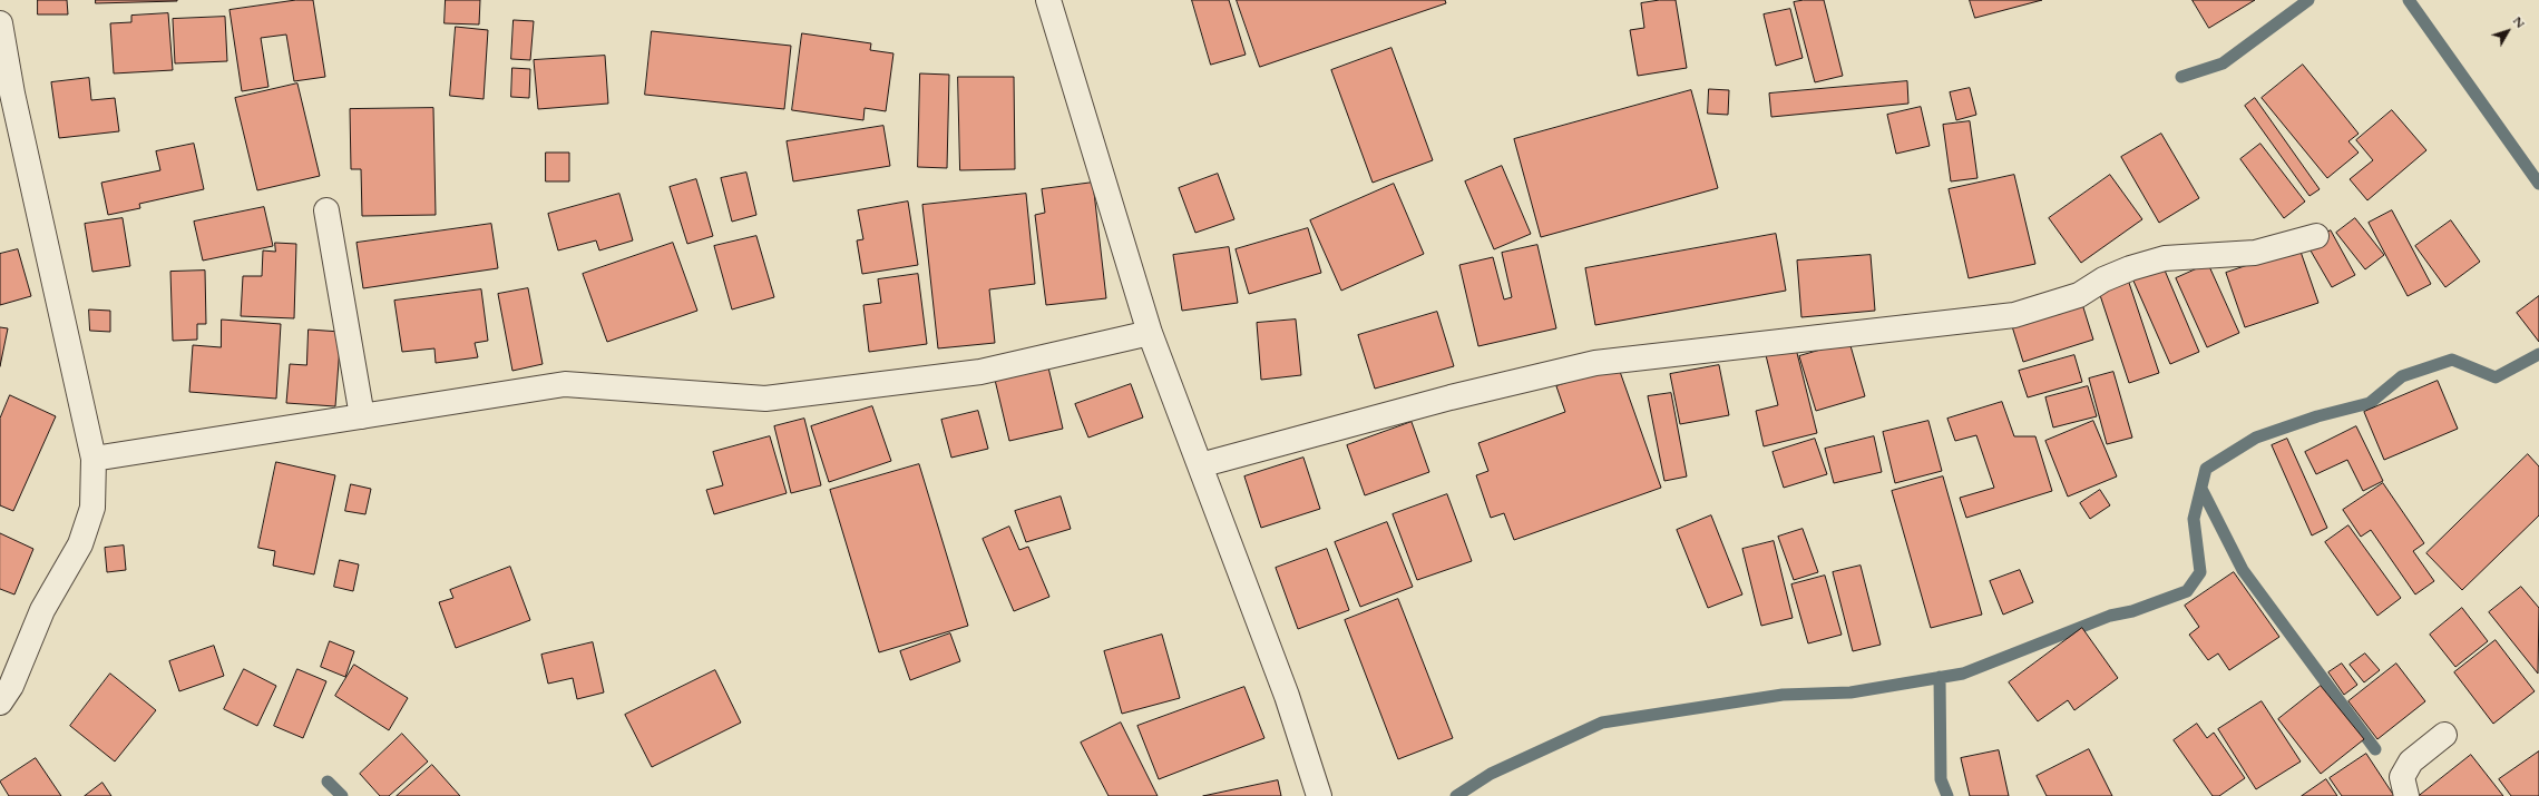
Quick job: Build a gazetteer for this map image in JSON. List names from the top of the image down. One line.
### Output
{"north":"top right"}
